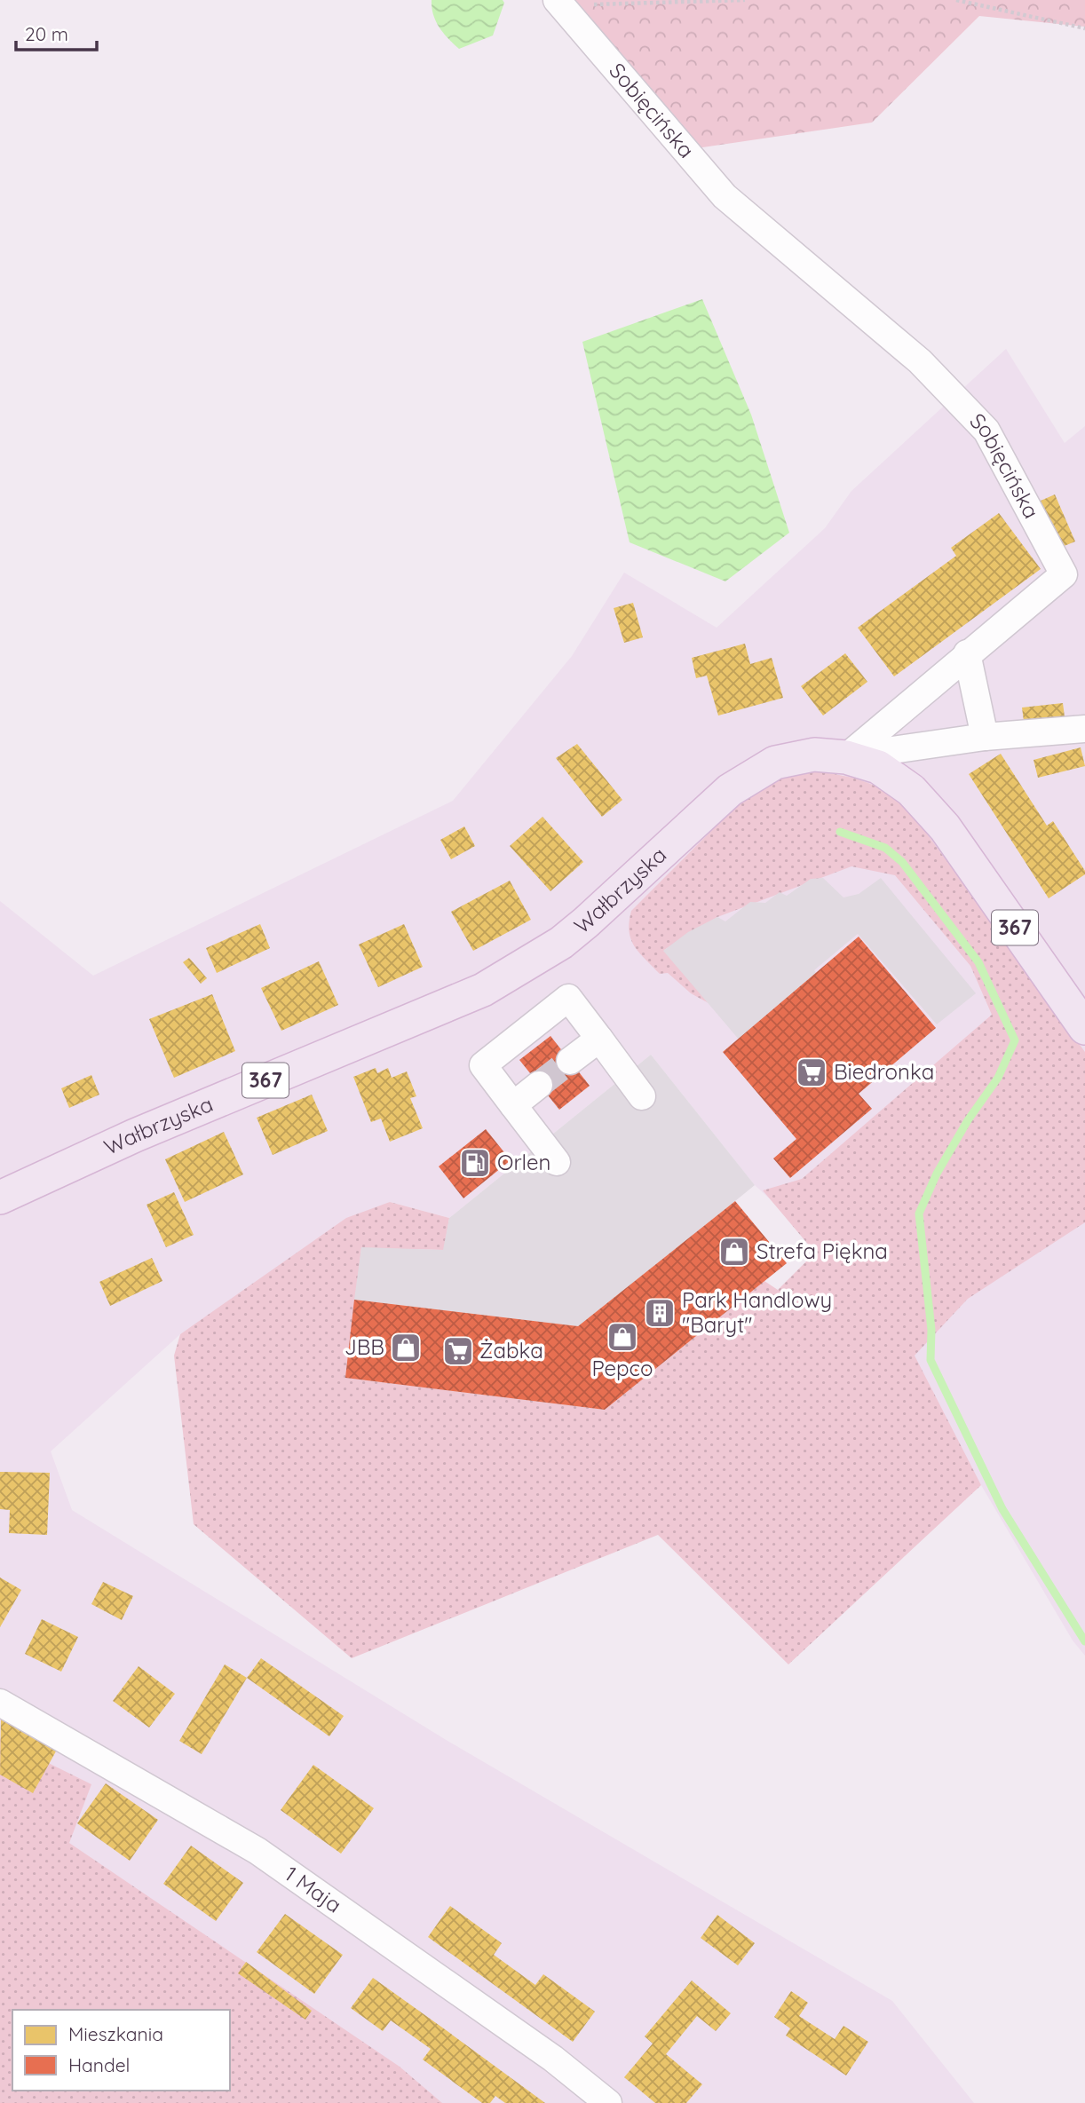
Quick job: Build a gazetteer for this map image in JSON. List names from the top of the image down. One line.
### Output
{"streets":{"main road":["Wałbrzyska","367"],"street":["Sobięcińska","1 Maja"]},"crossings":[["Sobięcińska","Wałbrzyska"]],"places":{"supermarket":["Biedronka","Żabka"],"fuel station":["Orlen"],"shop":["Strefa Piękna","Pepco","JBB"],"building":["Park Handlowy \"Baryt\""]},"legend":["Mieszkania","Handel"],"scale_bar":"20 m"}
